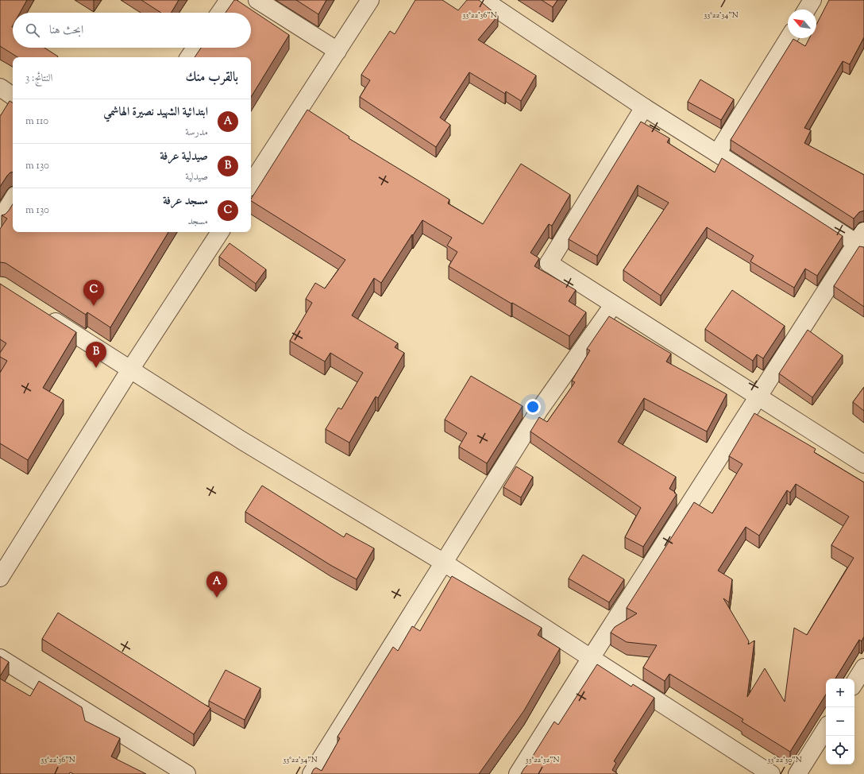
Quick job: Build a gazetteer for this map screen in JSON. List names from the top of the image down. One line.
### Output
{"north":"top left","page":{"search":"ابحث هنا","heading":["بالقرب منك","النتائج: 3"],"list":[{"mark":"A","name":"ابتدائية الشهيد نصيرة الهاشمي","note":"مدرسة","value":"110 m"},{"mark":"B","name":"صيدلية عرفة","note":"صيدلية","value":"130 m"},{"mark":"C","name":"مسجد عرفة","note":"مسجد","value":"130 m"}],"pins":["C","B","A"],"map_buttons":["+","−"]},"coordinates":["33°22'36\"N","33°22'34\"N","33°22'32\"N","33°22'30\"N"]}
